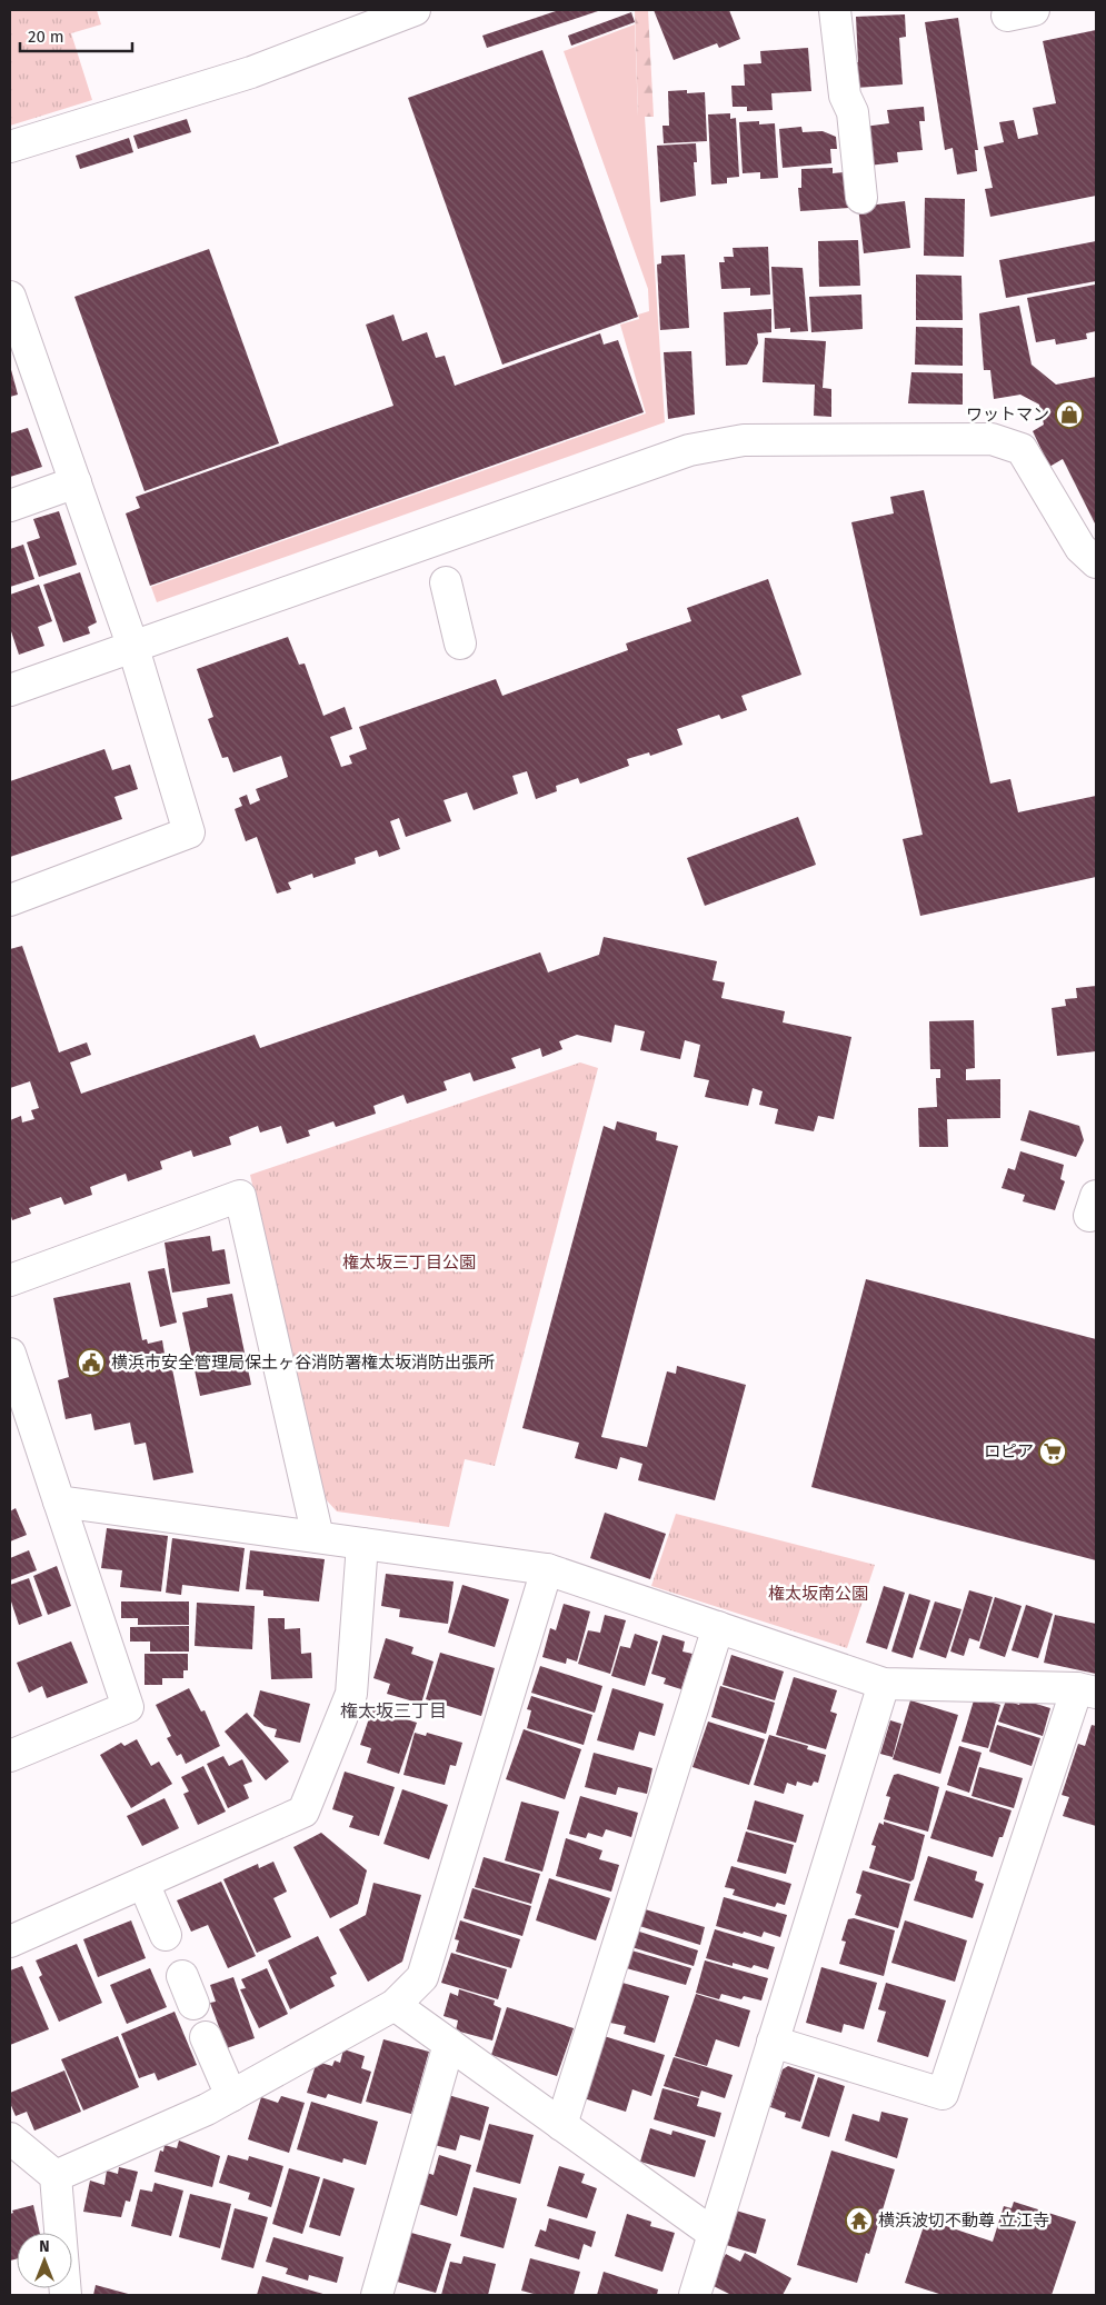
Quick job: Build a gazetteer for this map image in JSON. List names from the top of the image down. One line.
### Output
{"districts":["権太坂三丁目"],"parks":["権太坂三丁目公園","権太坂南公園"],"places":{"shop":["ワットマン"],"public building":["横浜市安全管理局保土ヶ谷消防署権太坂消防出張所"],"supermarket":["ロピア"],"temple":["横浜波切不動尊 立江寺"]},"scale_bar":"20 m","north":"top"}
